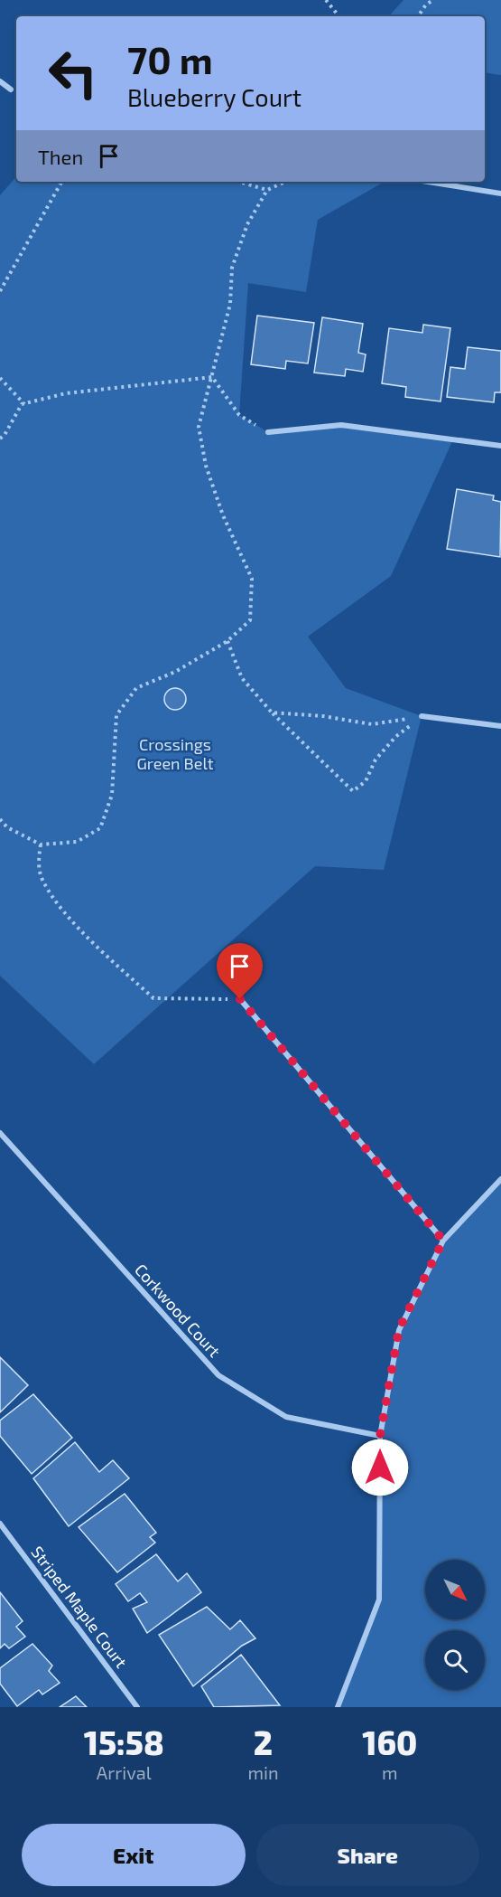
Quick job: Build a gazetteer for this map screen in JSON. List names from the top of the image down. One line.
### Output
{"streets":{"street":["Corkwood Court","Striped Maple Court"]},"parks":["Crossings Green Belt"],"north":"bottom right","page":{"turn":["70 m","Blueberry Court"],"then":"Then","eta":["15:58","Arrival","2","min","160","m"],"buttons":["Exit","Share"]}}
